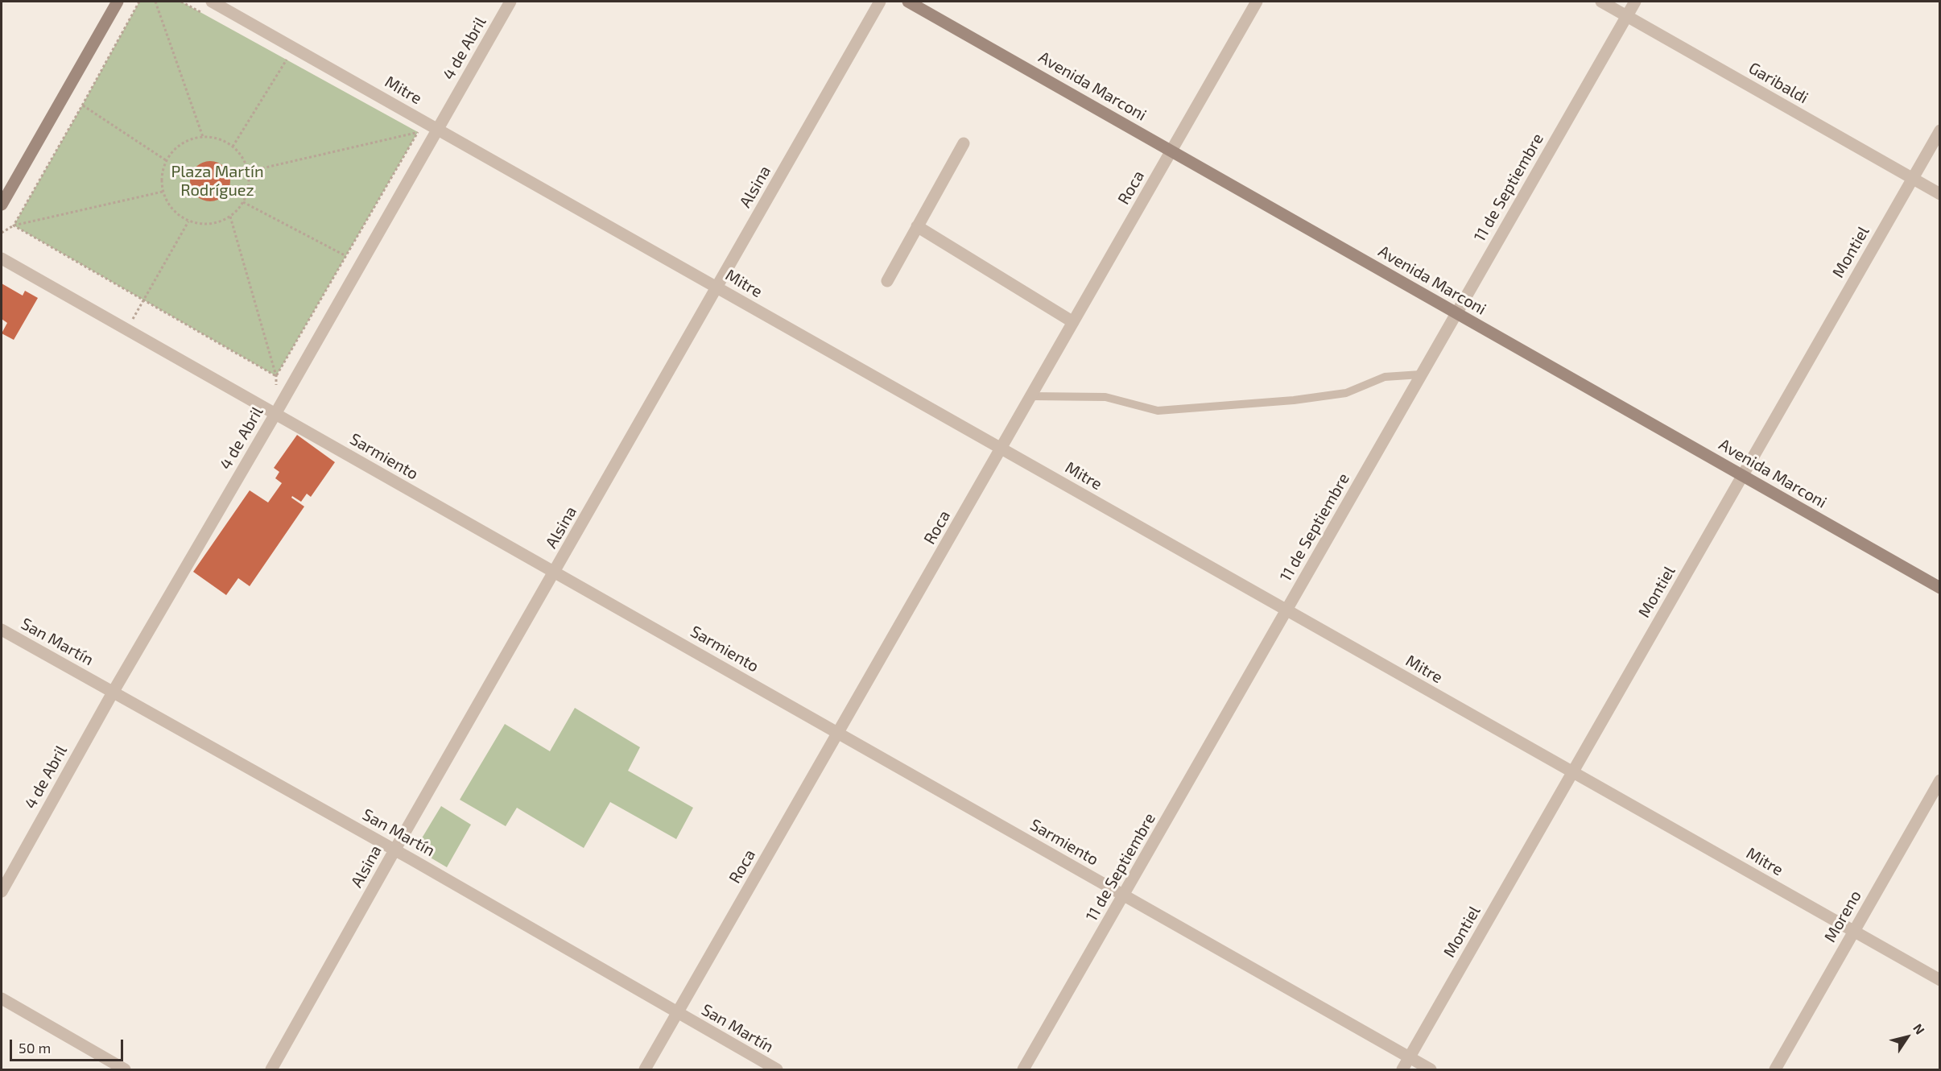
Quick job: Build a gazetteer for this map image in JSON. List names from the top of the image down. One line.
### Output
{"streets":{"main road":["Avenida Marconi"],"street":["4 de Abril","Garibaldi","Mitre","Alsina","Roca","11 de Septiembre","Montiel","Sarmiento","San Martín","Moreno"]},"crossings":[["4 de Abril","Mitre"],["4 de Abril","Sarmiento"],["4 de Abril","San Martín"],["Garibaldi","11 de Septiembre"],["Garibaldi","Montiel"],["Avenida Marconi","Roca"],["Avenida Marconi","11 de Septiembre"],["Avenida Marconi","Montiel"],["Mitre","Alsina"],["Mitre","Roca"],["Mitre","11 de Septiembre"],["Mitre","Montiel"],["Mitre","Moreno"],["Alsina","Sarmiento"],["Alsina","San Martín"],["Roca","Sarmiento"],["Roca","San Martín"],["11 de Septiembre","Sarmiento"],["Montiel","Sarmiento"]],"parks":["Plaza Martín Rodríguez"],"scale_bar":"50 m","north":"top right"}
